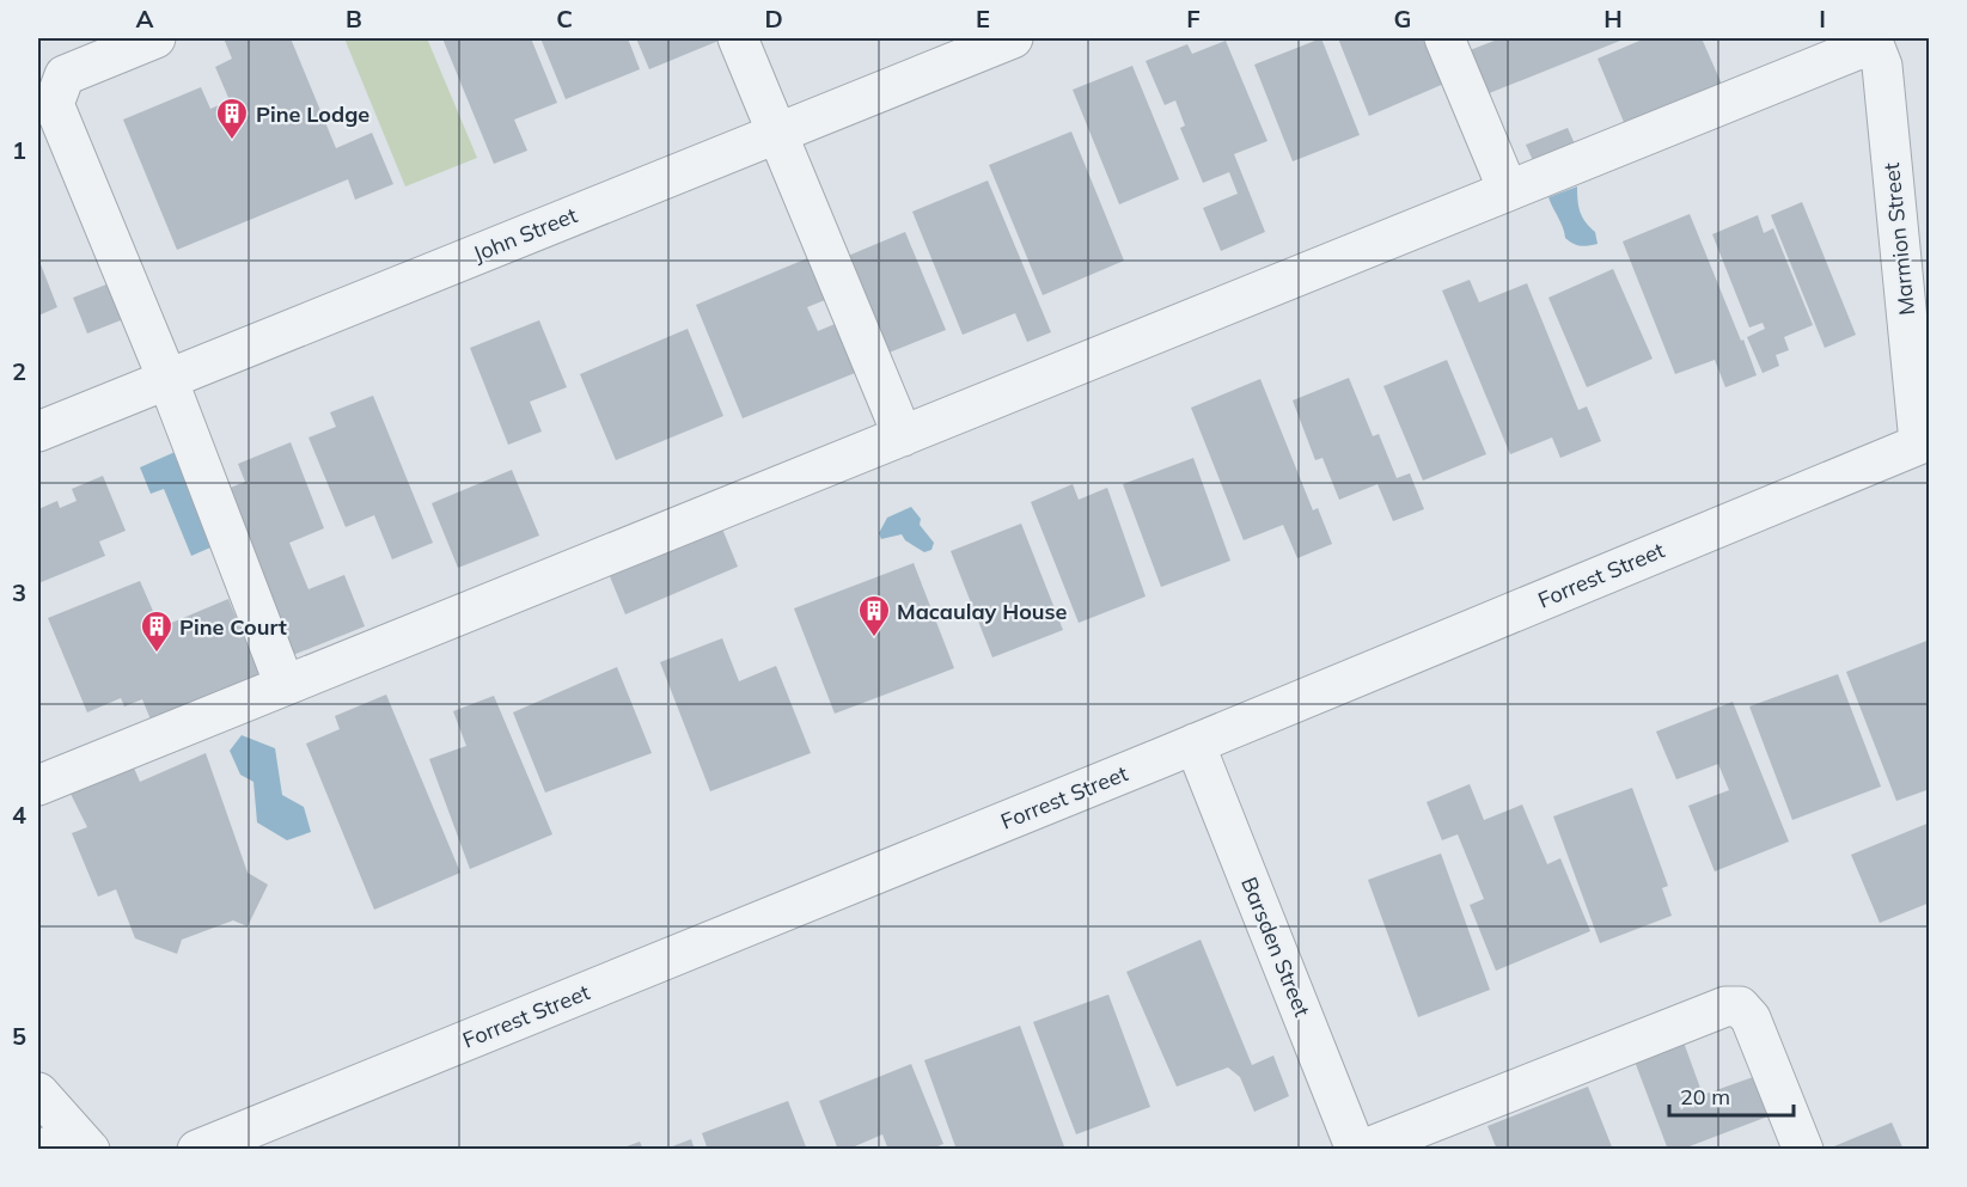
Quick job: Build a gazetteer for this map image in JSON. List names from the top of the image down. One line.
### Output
{"streets":{"street":["John Street","Marmion Street","Forrest Street","Barsden Street"]},"crossings":[["Marmion Street","Forrest Street"],["Forrest Street","Barsden Street"]],"places":{"building":["Pine Lodge","Macaulay House","Pine Court"]},"scale_bar":"20 m","grid":{"columns":["A","B","C","D","E","F","G","H","I"],"rows":["1","2","3","4","5"]}}
